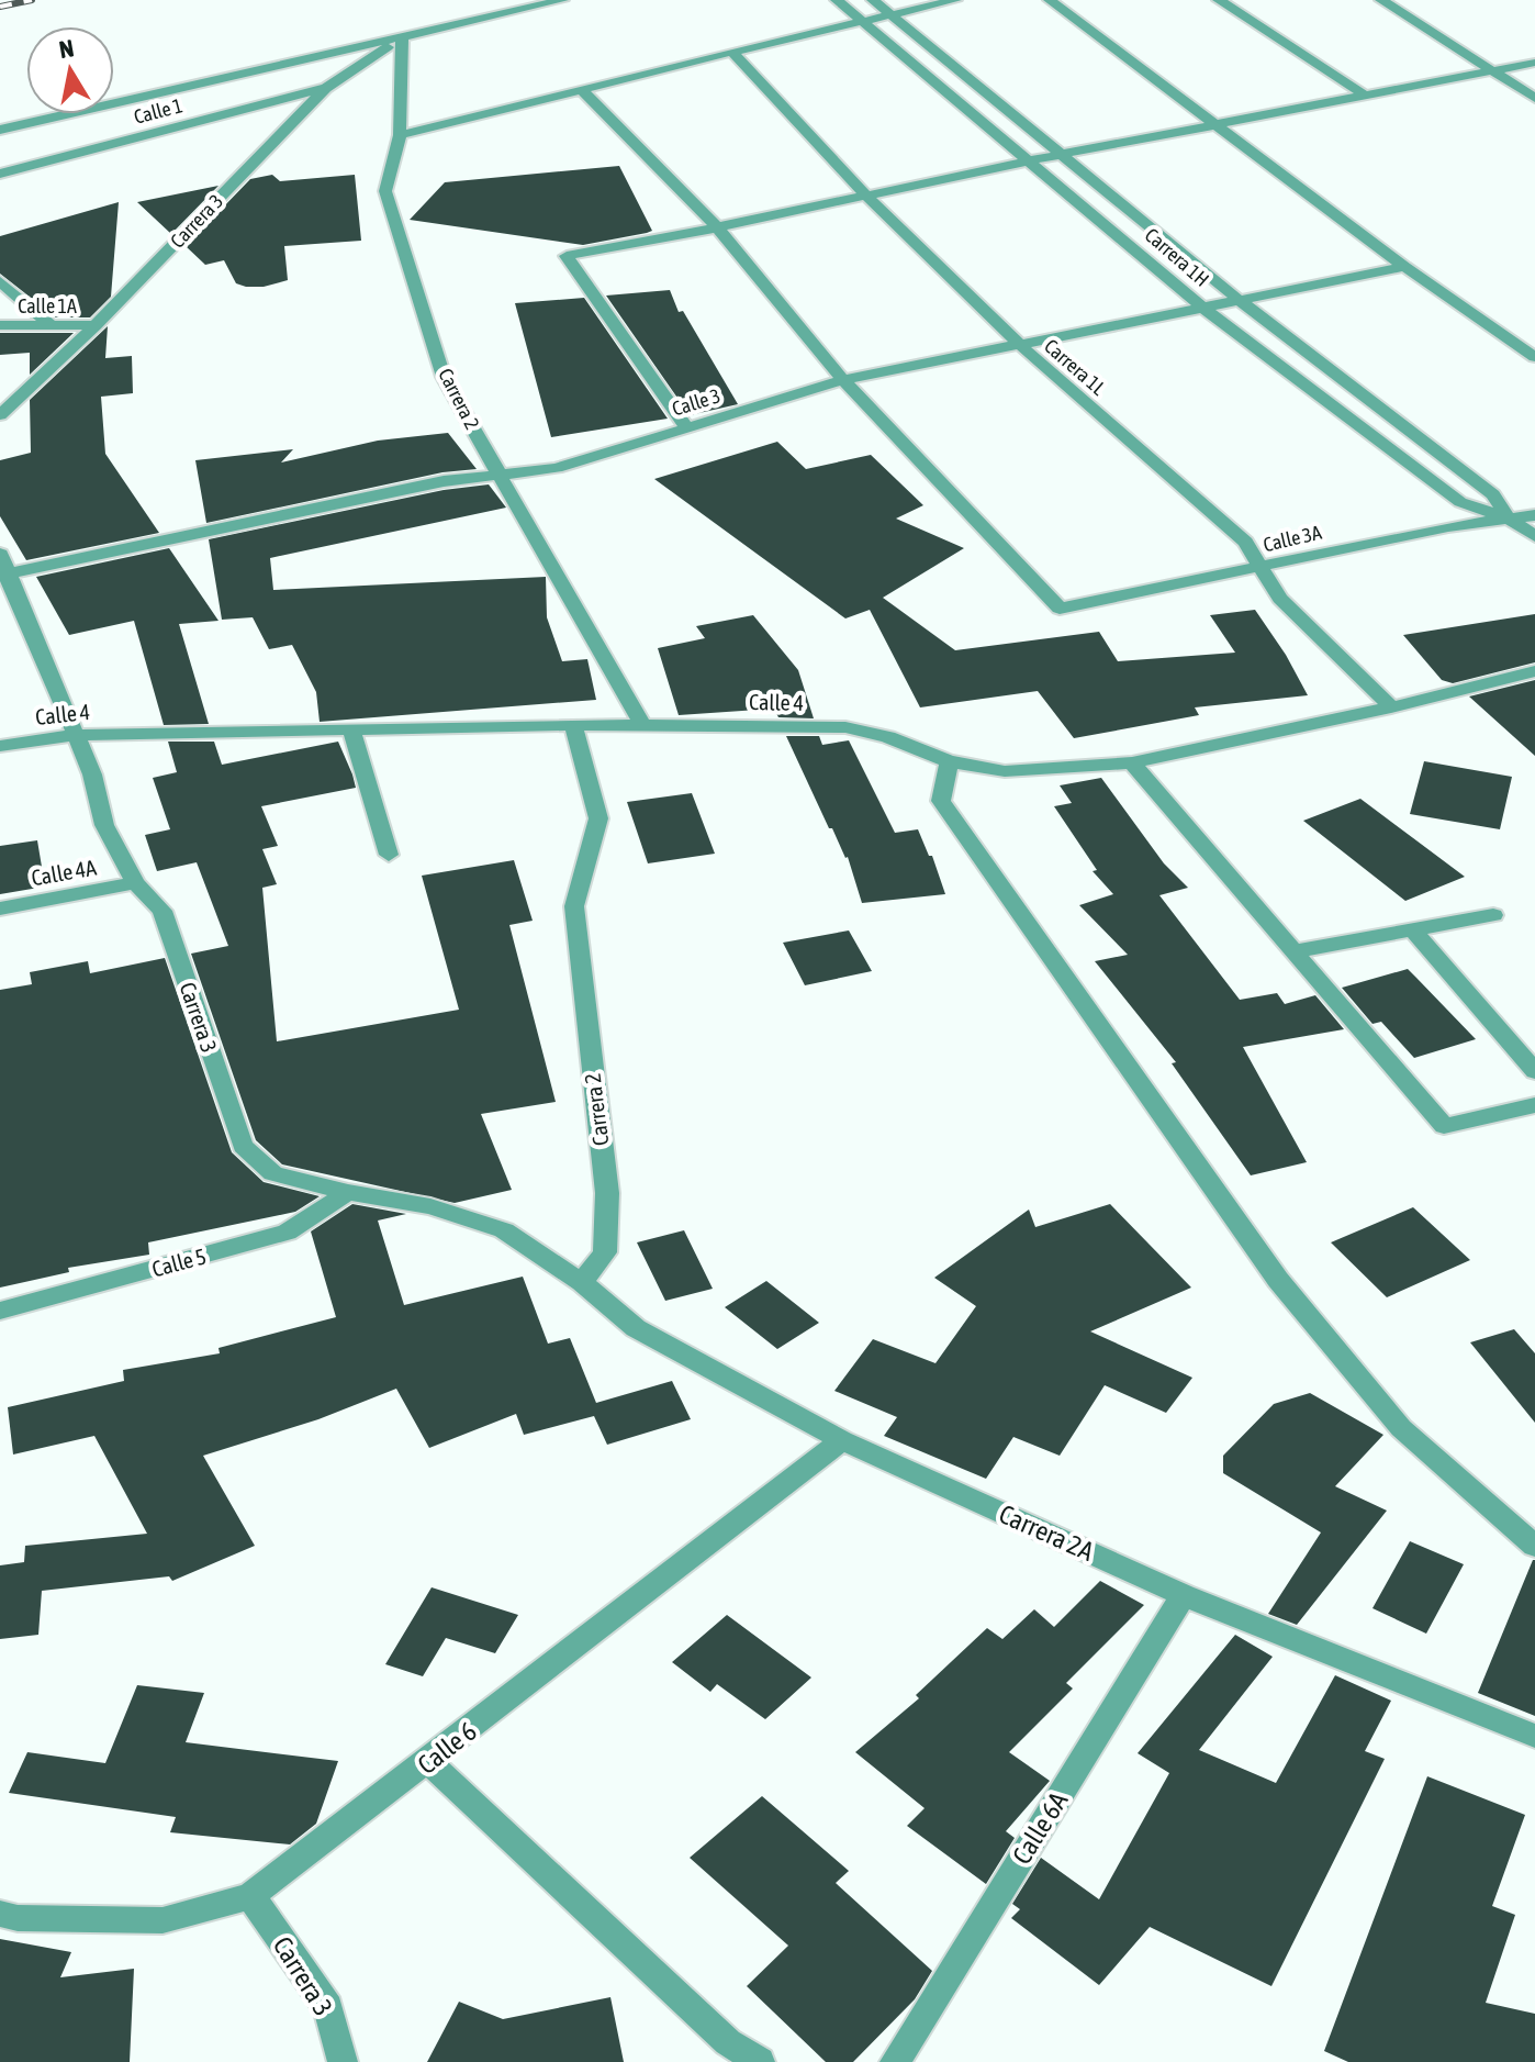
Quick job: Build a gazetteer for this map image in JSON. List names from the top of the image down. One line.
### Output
{"streets":{"street":["Calle 1","Carrera 3","Carrera 1H","Calle 1A","Carrera 1L","Carrera 2","Calle 3","Calle 3A","Calle 4","Calle 4A","Calle 5","Carrera 2A","Calle 6","Calle 6A"]},"crossings":[["Calle 1","Carrera 3"],["Carrera 3","Calle 1A"],["Carrera 3","Carrera 2"],["Carrera 3","Calle 3"],["Carrera 3","Calle 4"],["Carrera 3","Calle 4A"],["Carrera 3","Calle 5"],["Carrera 3","Carrera 2A"],["Carrera 3","Calle 6"],["Carrera 1H","Calle 3"],["Carrera 1H","Calle 3A"],["Carrera 1L","Calle 3"],["Carrera 1L","Calle 3A"],["Carrera 1L","Calle 4"],["Carrera 2","Calle 3"],["Carrera 2","Calle 4"],["Carrera 2","Carrera 2A"],["Calle 3","Calle 3A"],["Carrera 2A","Calle 6"],["Carrera 2A","Calle 6A"]],"north":"top"}
